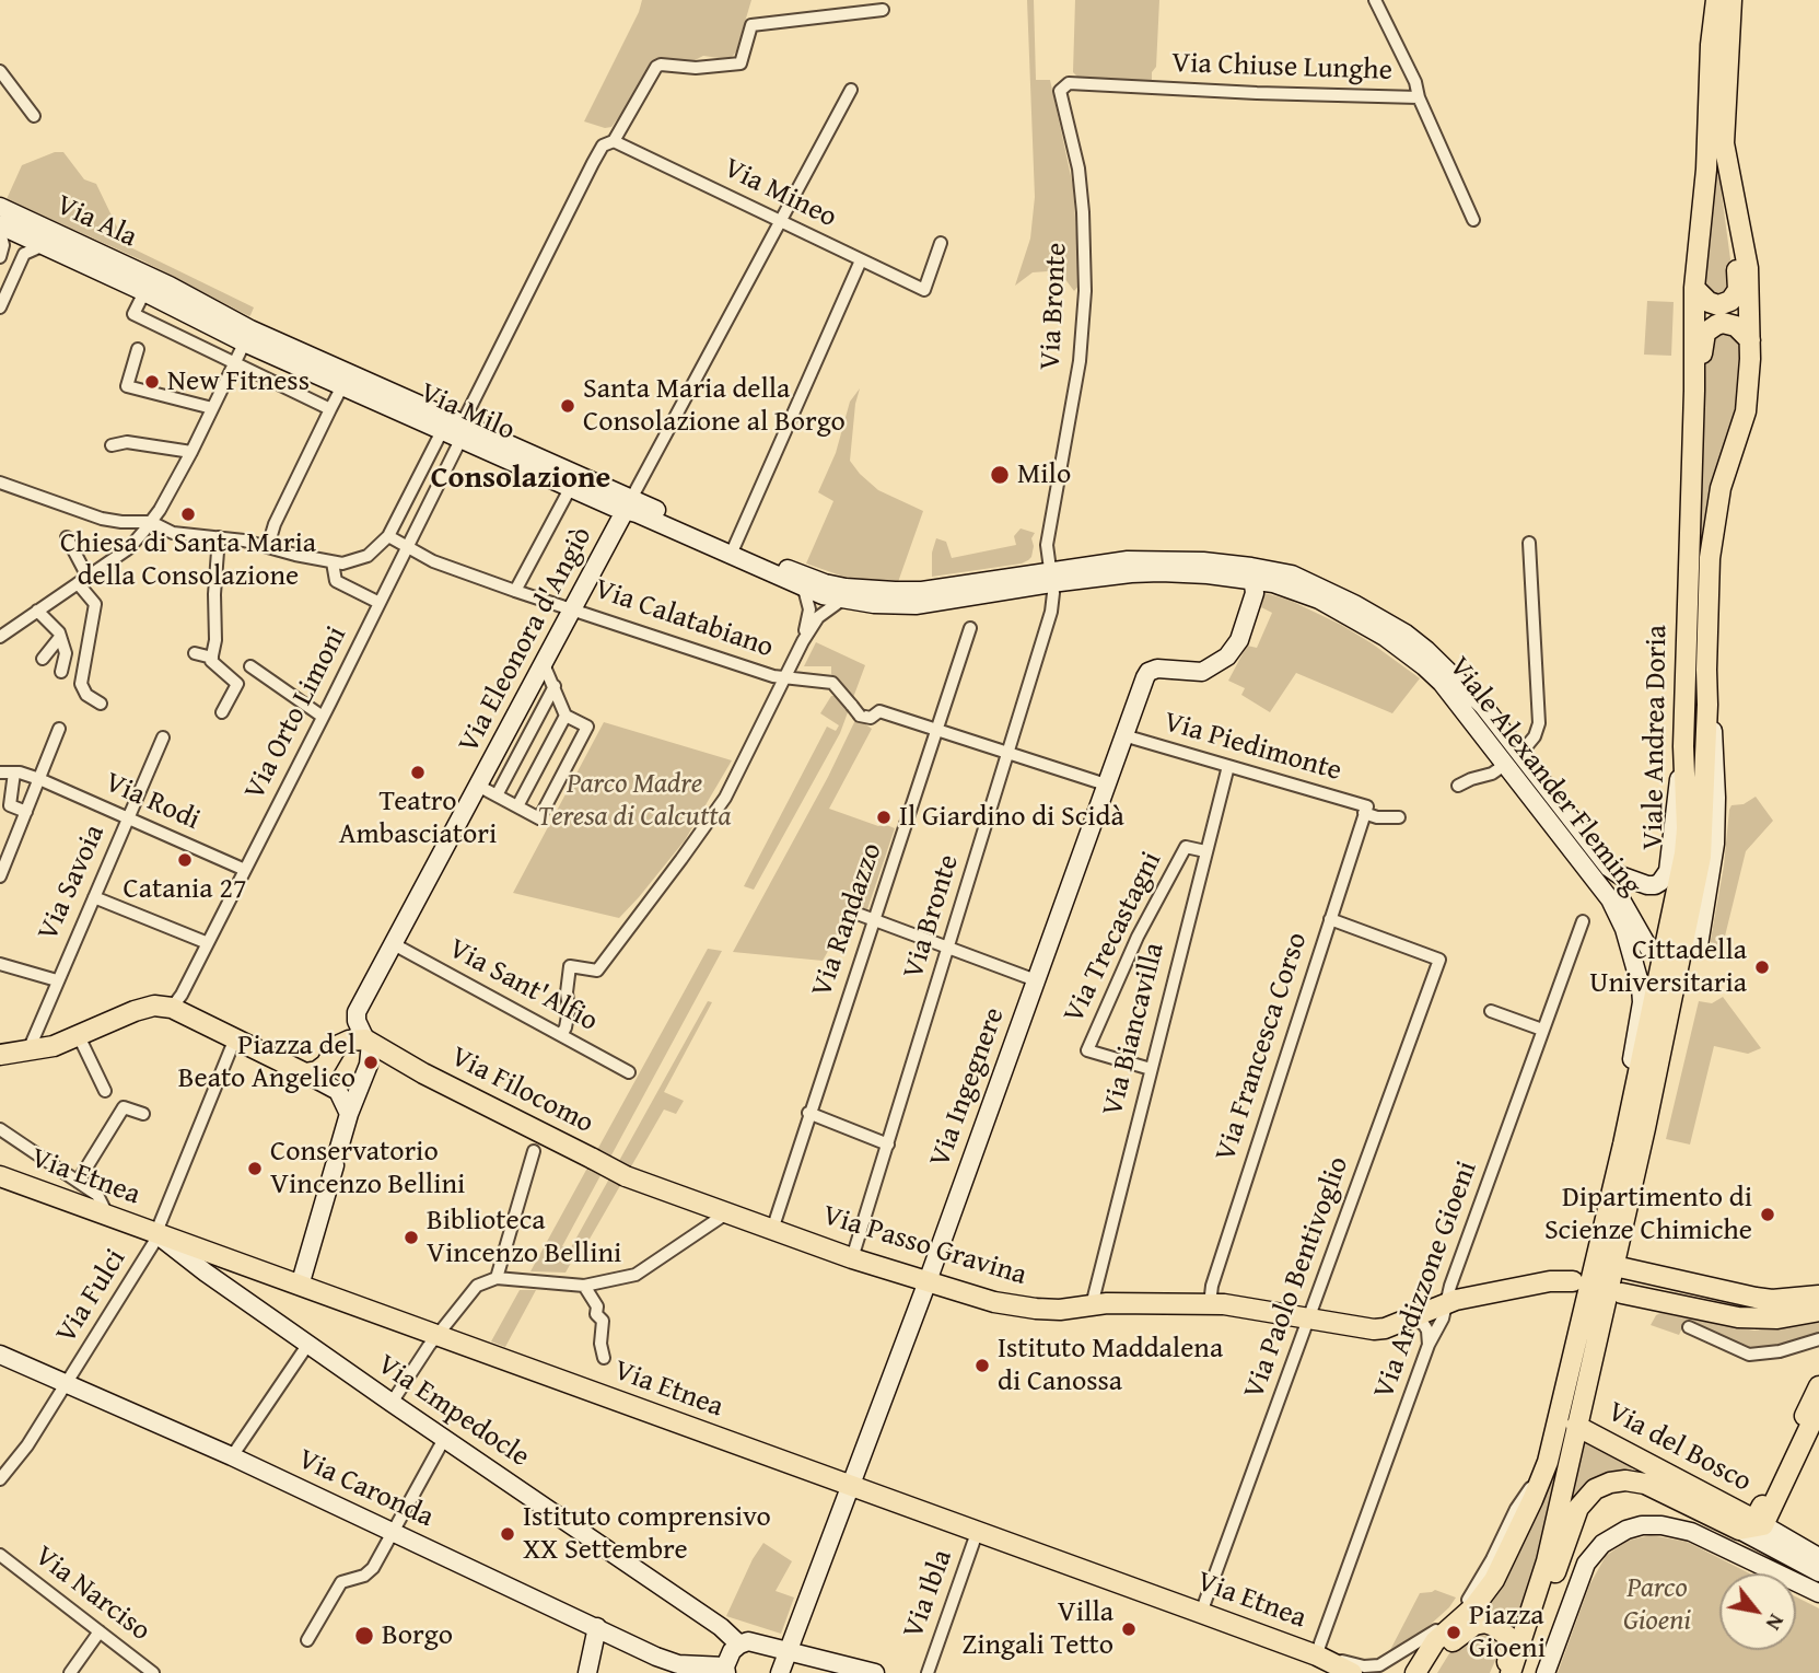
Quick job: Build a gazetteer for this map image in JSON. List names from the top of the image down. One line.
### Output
{"streets":{"main road":["Via Ala","Via Milo","Via Eleonora d'Angiò","Viale Andrea Doria","Viale Alexander Fleming","Via Ingegnere","Via Filocomo","Via Etnea","Via Passo Gravina","Via Empedocle","Via del Bosco","Via Caronda"],"street":["Via Chiuse Lunghe","Via Mineo","Via Bronte","Via Calatabiano","Via Orto Limoni","Via Piedimonte","Via Rodi","Via Savoia","Via Randazzo","Via Trecastagni","Via Sant'Alfio","Via Biancavilla","Via Francesca Corso","Via Paolo Bentivoglio","Via Ardizzone Gioeni","Via Fulci","Via Narciso","Via Ibla"]},"crossings":[["Via Chiuse Lunghe","Via Bronte"],["Via Mineo","Via Eleonora d'Angiò"],["Via Mineo","Via Orto Limoni"],["Via Bronte","Via Calatabiano"],["Via Bronte","Viale Alexander Fleming"],["Via Bronte","Via Passo Gravina"],["Via Milo","Via Eleonora d'Angiò"],["Via Milo","Via Orto Limoni"],["Via Milo","Viale Alexander Fleming"],["Via Calatabiano","Via Eleonora d'Angiò"],["Via Calatabiano","Via Orto Limoni"],["Via Calatabiano","Via Randazzo"],["Via Calatabiano","Via Ingegnere"],["Via Eleonora d'Angiò","Via Sant'Alfio"],["Via Eleonora d'Angiò","Via Filocomo"],["Via Orto Limoni","Via Rodi"],["Viale Andrea Doria","Viale Alexander Fleming"],["Viale Andrea Doria","Via del Bosco"],["Via Piedimonte","Via Biancavilla"],["Via Piedimonte","Via Francesca Corso"],["Via Piedimonte","Via Ingegnere"],["Viale Alexander Fleming","Via Ingegnere"],["Via Rodi","Via Savoia"],["Via Randazzo","Via Passo Gravina"],["Via Trecastagni","Via Biancavilla"],["Via Biancavilla","Via Passo Gravina"],["Via Francesca Corso","Via Passo Gravina"],["Via Francesca Corso","Via Paolo Bentivoglio"],["Via Ingegnere","Via Etnea"],["Via Ingegnere","Via Passo Gravina"],["Via Filocomo","Via Passo Gravina"],["Via Etnea","Via Paolo Bentivoglio"],["Via Etnea","Via Ardizzone Gioeni"],["Via Etnea","Via Fulci"],["Via Etnea","Via Empedocle"],["Via Etnea","Via Ibla"],["Via Passo Gravina","Via Paolo Bentivoglio"],["Via Passo Gravina","Via Ardizzone Gioeni"],["Via Fulci","Via Empedocle"],["Via Fulci","Via Caronda"]],"districts":["Consolazione"],"parks":["Parco Madre Teresa di Calcutta","Parco Gioeni"],"places":["New Fitness","Santa Maria della Consolazione al Borgo","Milo","Chiesa di Santa Maria della Consolazione","Teatro Ambasciatori","Il Giardino di Scidà","Catania 27","Cittadella Universitaria","Piazza del Beato Angelico","Conservatorio Vincenzo Bellini","Dipartimento di Scienze Chimiche","Biblioteca Vincenzo Bellini","Istituto Maddalena di Canossa","Istituto comprensivo XX Settembre","Villa Zingali Tetto","Piazza Gioeni","Borgo"],"north":"bottom right"}
